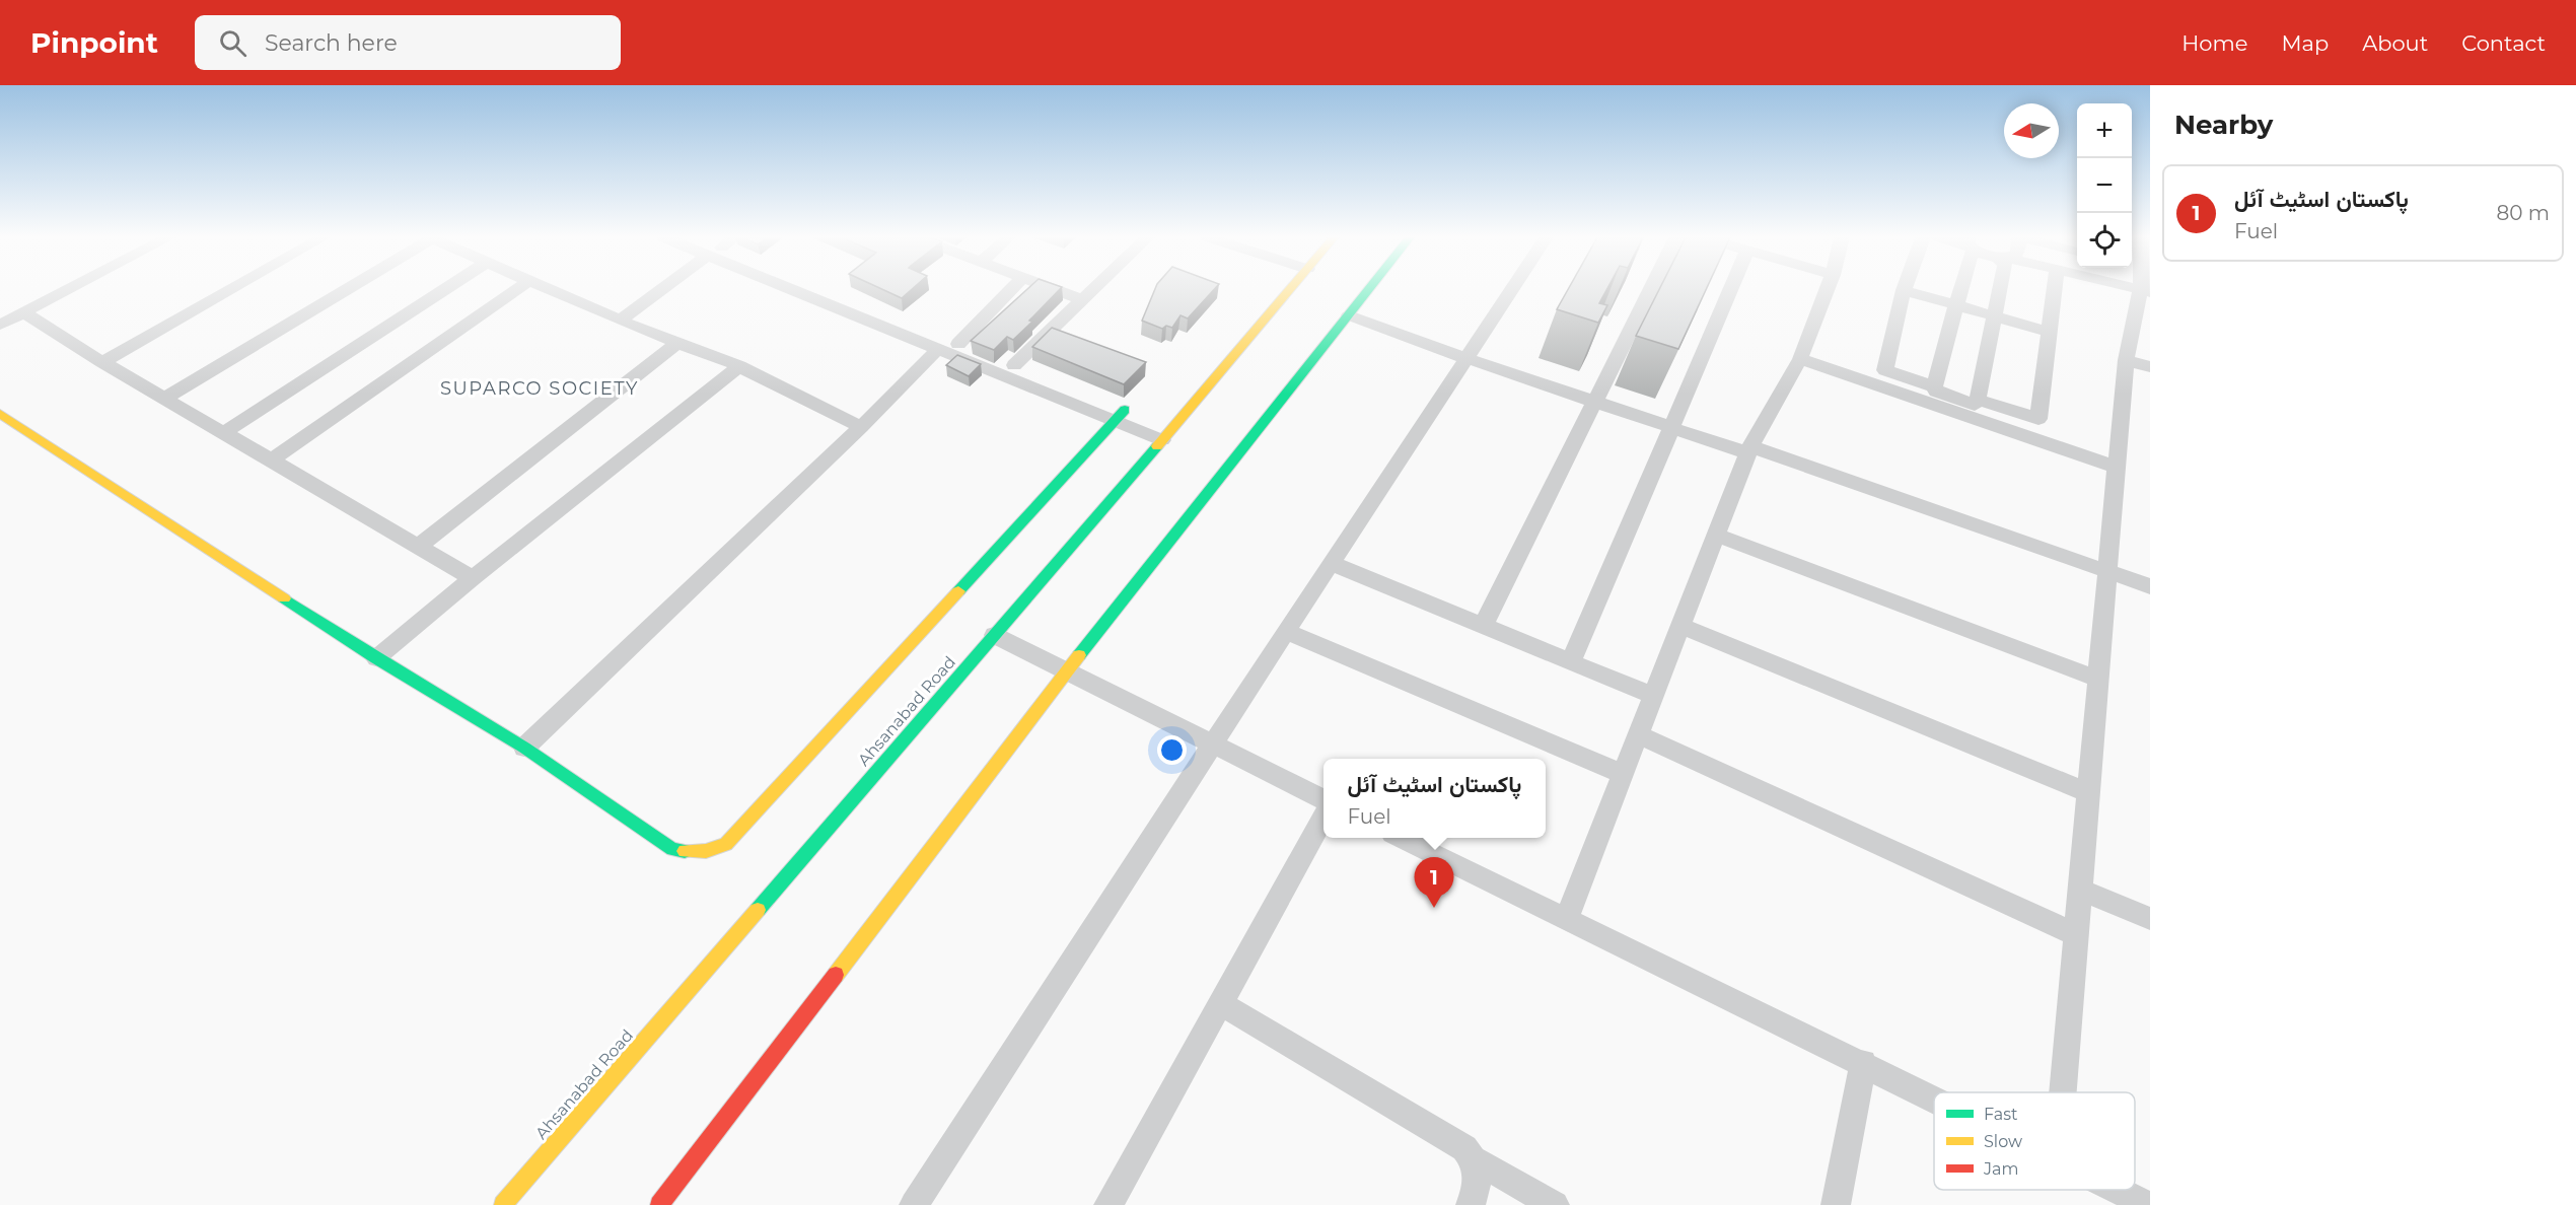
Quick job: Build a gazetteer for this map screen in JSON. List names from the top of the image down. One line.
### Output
{"streets":{"main road":["Ahsanabad Road"]},"districts":["SUPARCO SOCIETY"],"legend":["Fast","Slow","Jam"],"north":"left","page":{"header":"Pinpoint","search":"Search here","nav":["Home","Map","About","Contact"],"heading":"Nearby","map_buttons":["+","−"],"list":[{"mark":"1","name":"پاکستان اسٹیٹ آئل","note":"Fuel","value":"80 m"}],"popup":["پاکستان اسٹیٹ آئل","Fuel"],"pins":"1"}}
